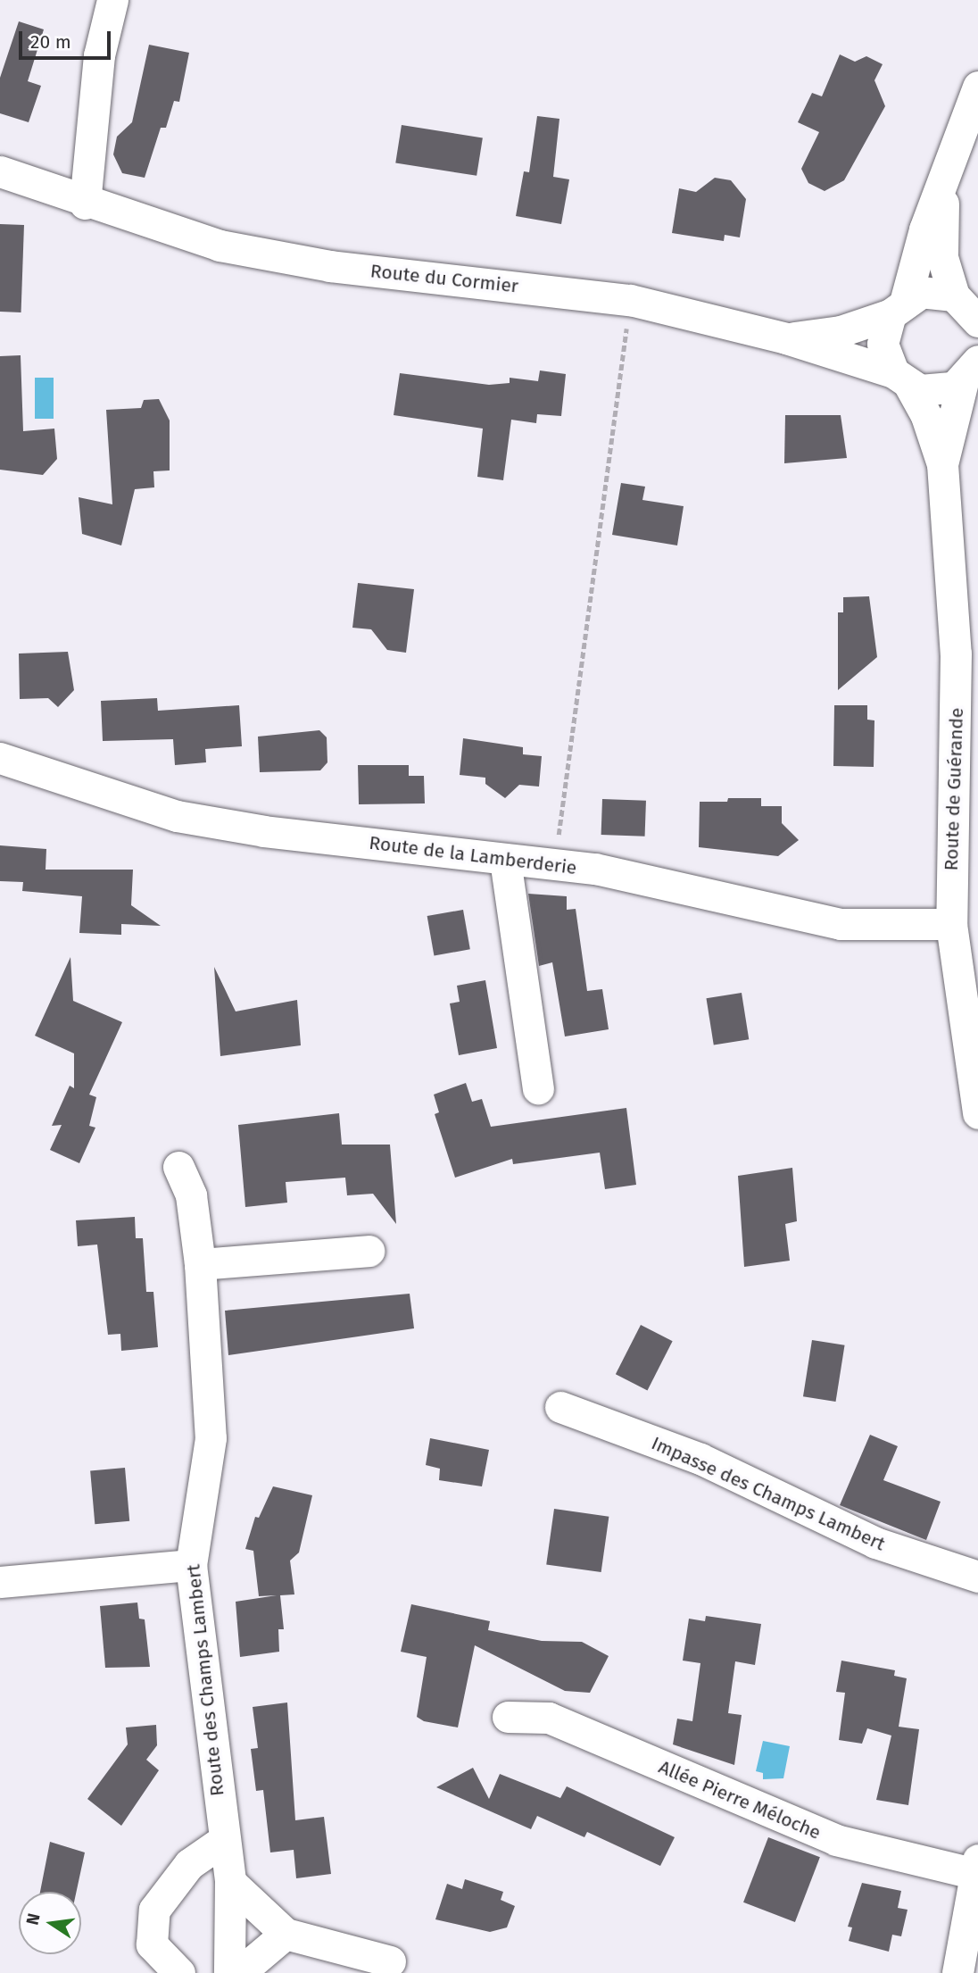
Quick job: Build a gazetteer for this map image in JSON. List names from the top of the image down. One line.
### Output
{"streets":{"street":["Route du Cormier","Route de Guérande","Route de la Lamberderie","Impasse des Champs Lambert","Route des Champs Lambert","Allée Pierre Méloche"]},"crossings":[["Route du Cormier","Route de Guérande"],["Route de Guérande","Route de la Lamberderie"]],"scale_bar":"20 m","north":"left"}
